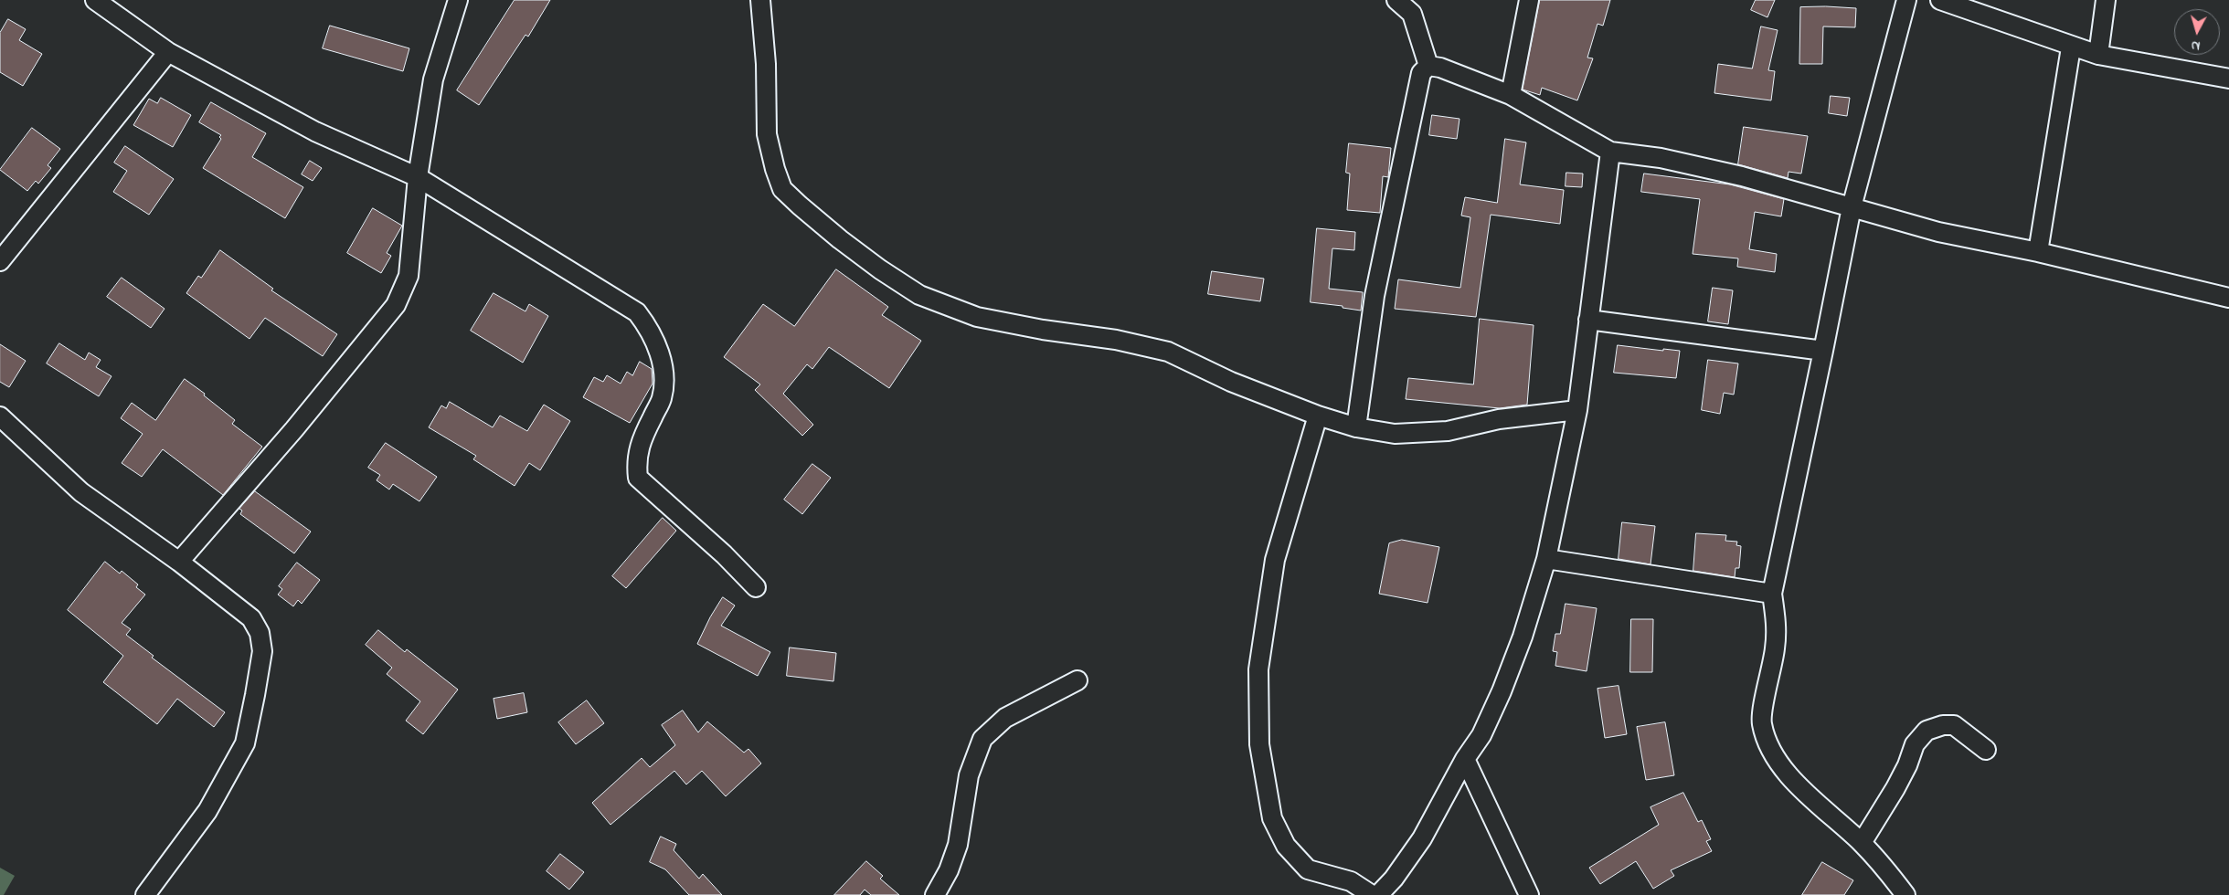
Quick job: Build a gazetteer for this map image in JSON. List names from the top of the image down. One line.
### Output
{"north":"bottom"}
